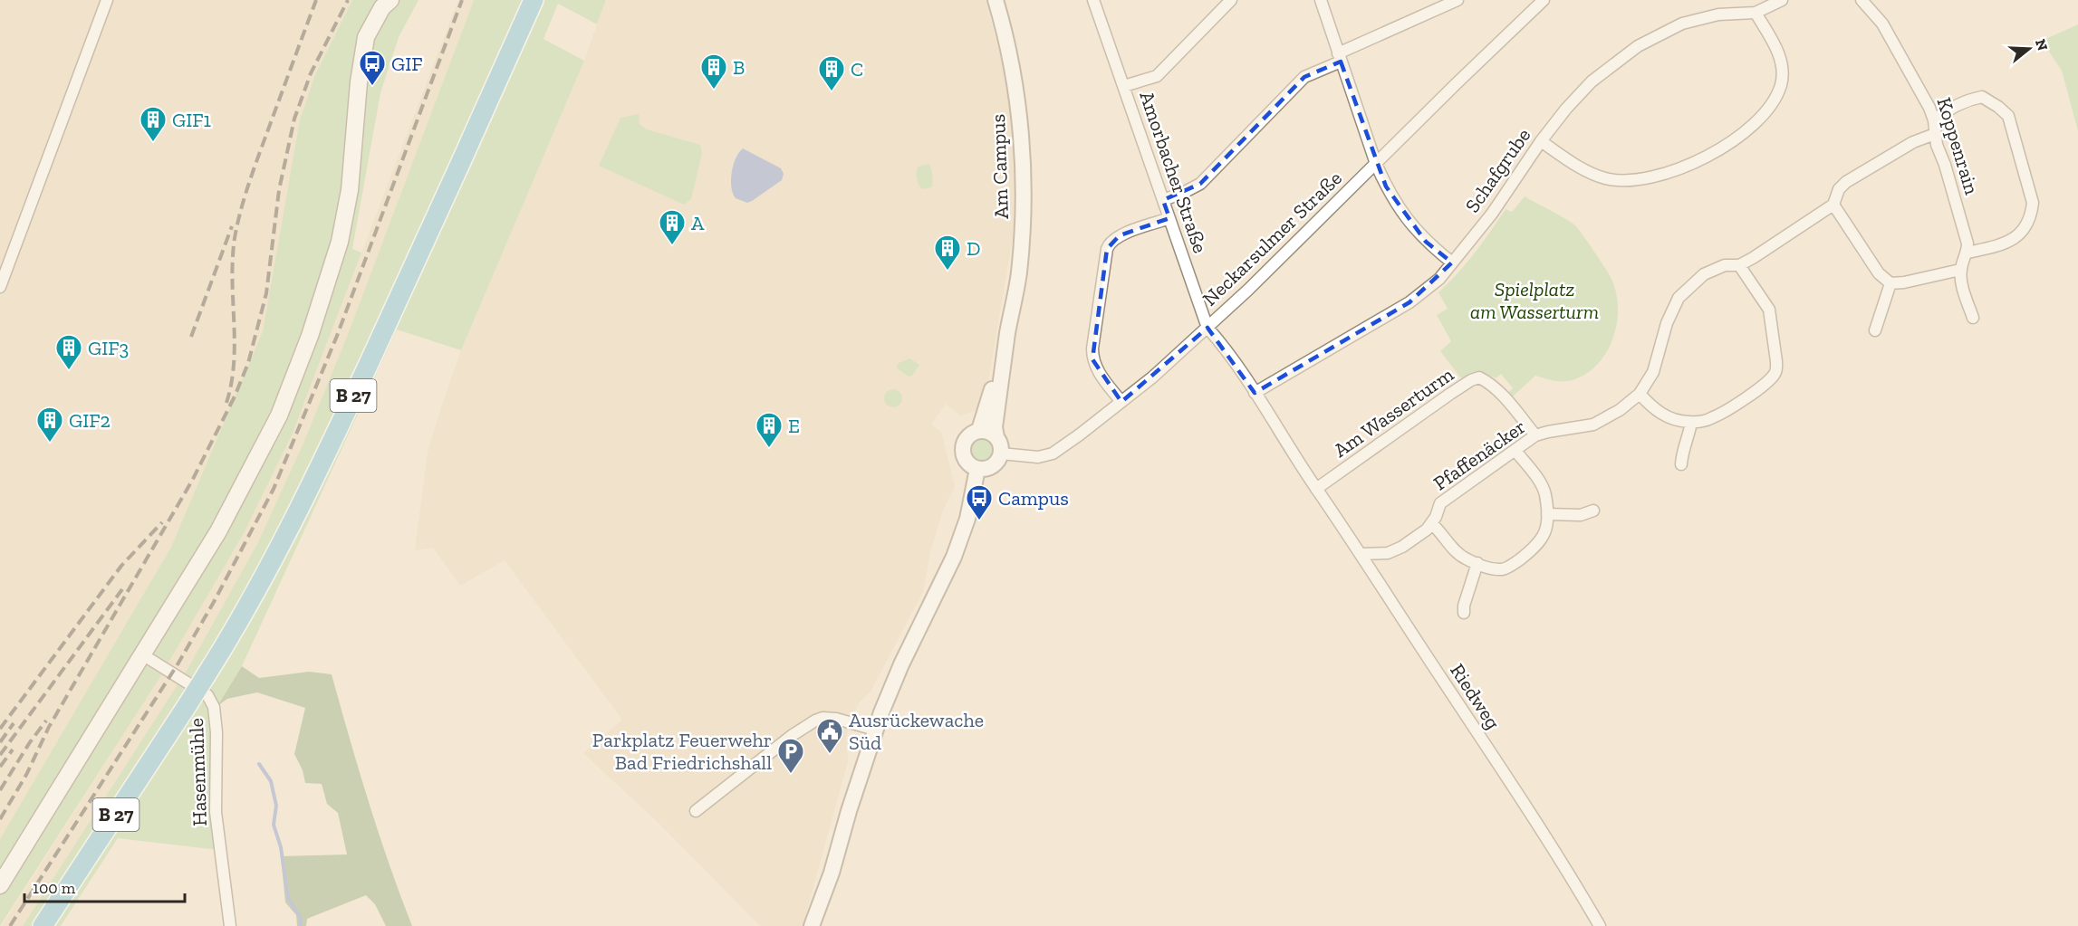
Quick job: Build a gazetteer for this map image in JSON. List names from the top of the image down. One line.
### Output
{"streets":{"highway":["B 27"],"street":["Koppenrain","Am Campus","Schafgrube","Amorbacher Straße","Neckarsulmer Straße","Am Wasserturm","Pfaffenäcker","Riedweg","Hasenmühle"]},"crossings":[["Koppenrain","Pfaffenäcker"],["Am Campus","Neckarsulmer Straße"],["Schafgrube","Amorbacher Straße"],["Amorbacher Straße","Neckarsulmer Straße"],["Amorbacher Straße","Am Wasserturm"],["Amorbacher Straße","Riedweg"],["Am Wasserturm","Pfaffenäcker"],["Am Wasserturm","Riedweg"],["Pfaffenäcker","Riedweg"]],"parks":["Spielplatz am Wasserturm"],"places":{"bus stop":["GIF","Campus"],"building":["B","C","GIF1","A","D","GIF3","GIF2","E"],"public building":["Ausrückewache Süd"],"parking":["Parkplatz Feuerwehr Bad Friedrichshall"]},"scale_bar":"100 m","north":"right"}
